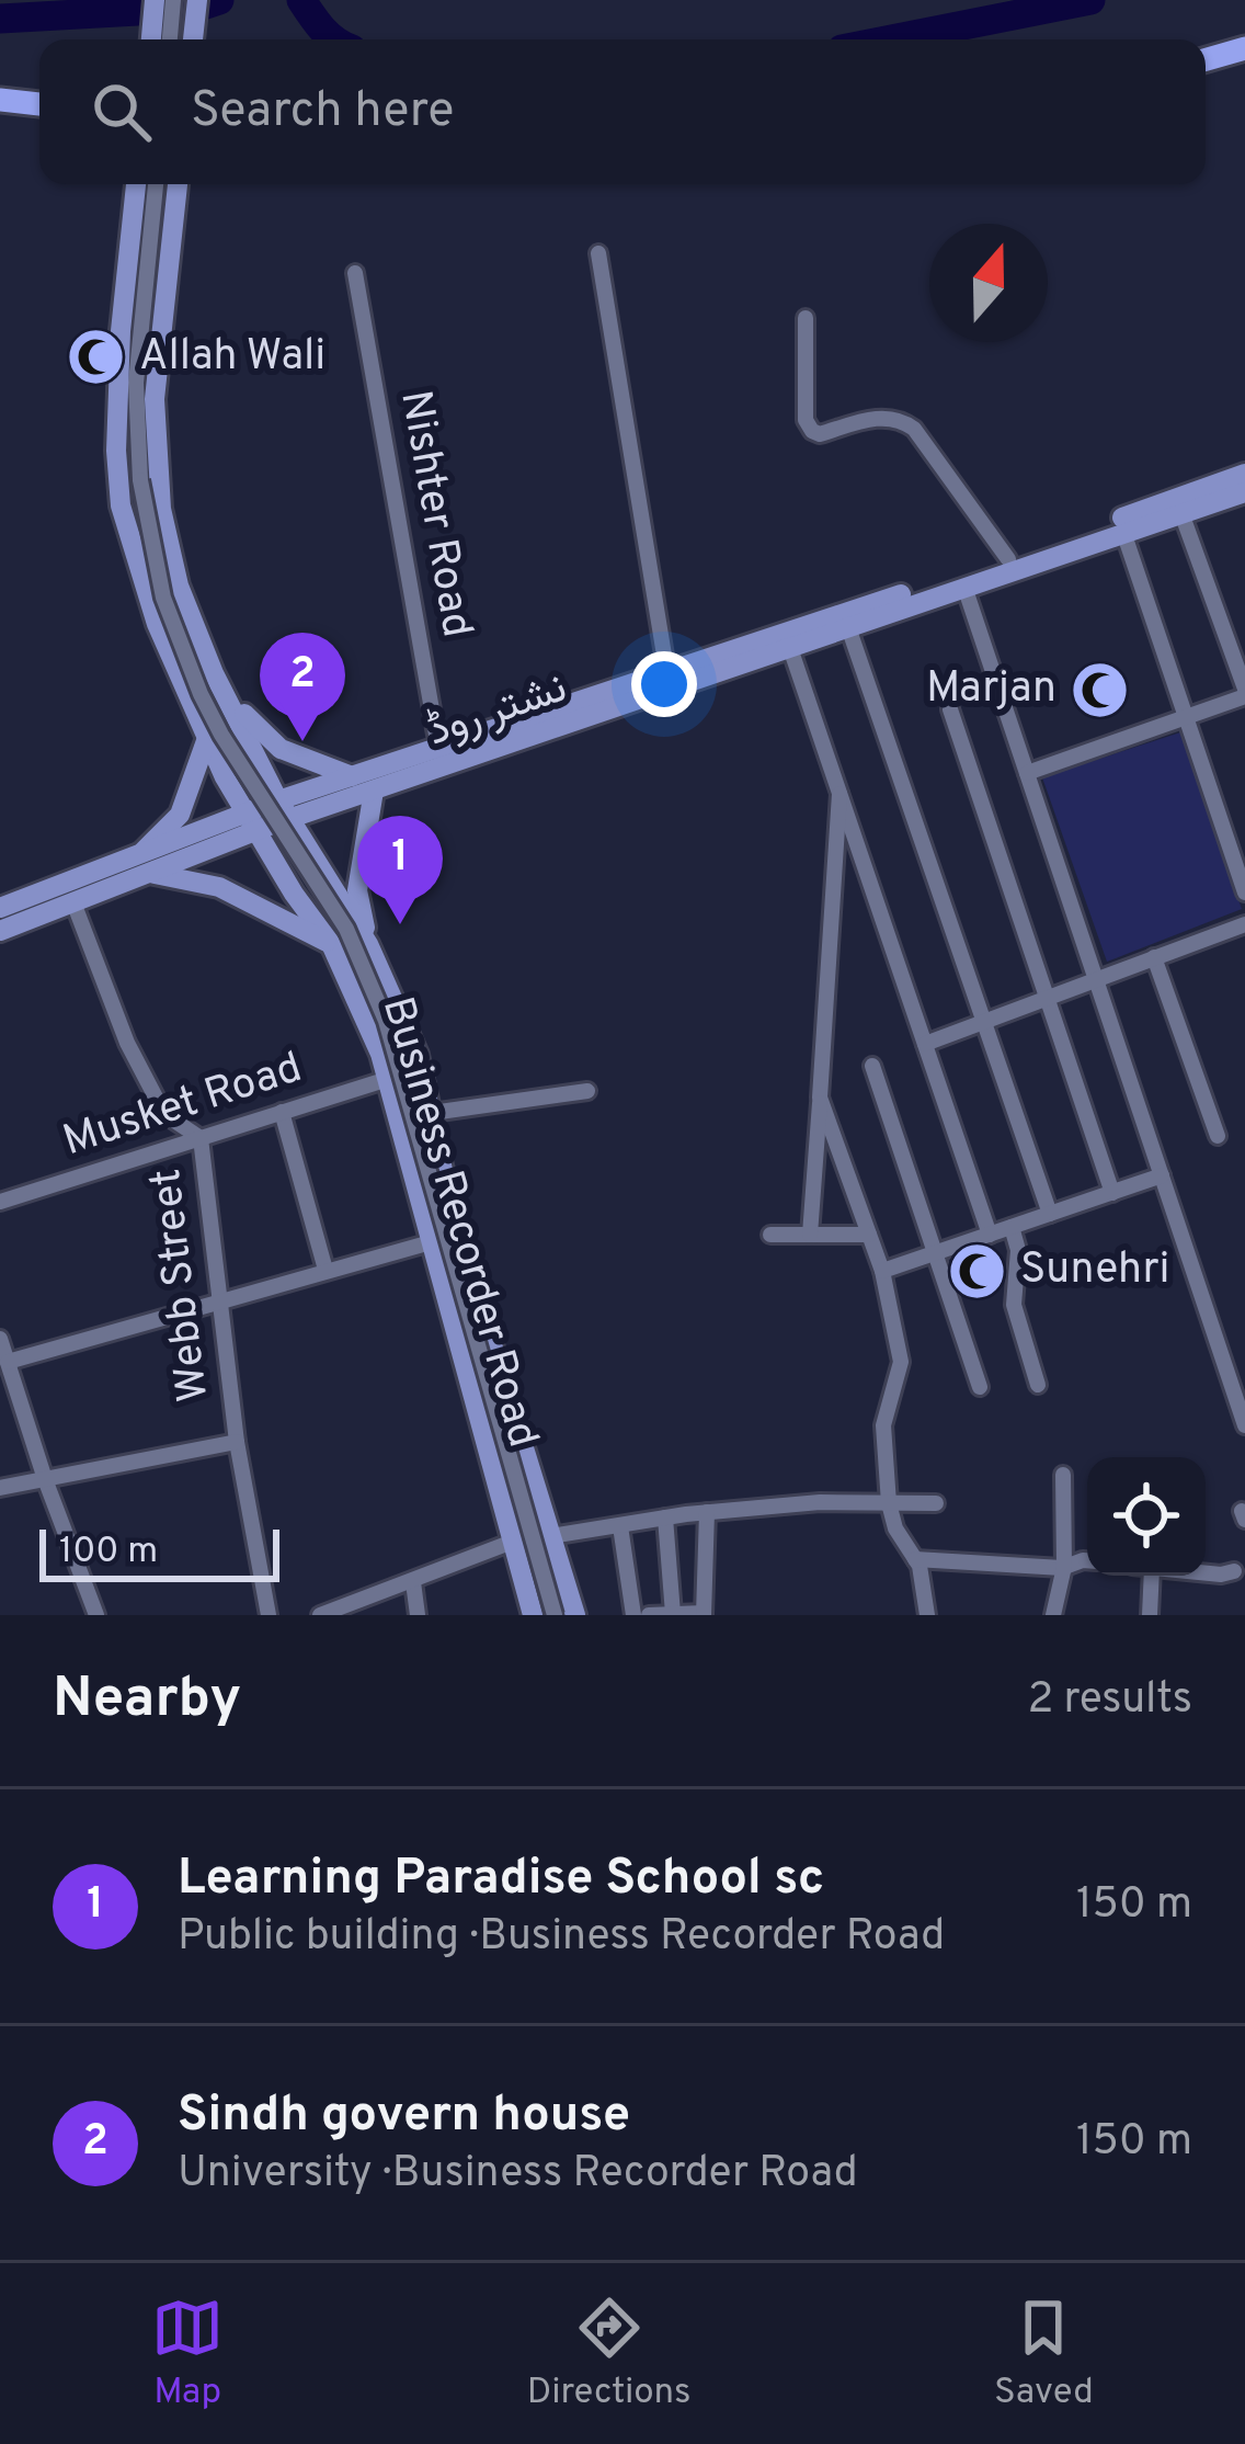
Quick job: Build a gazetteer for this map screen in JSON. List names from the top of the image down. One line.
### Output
{"streets":{"main road":["نشتر روڈ","Business Recorder Road"],"street":["Nishter Road","Musket Road","Webb Street"]},"crossings":[["Nishter Road","نشتر روڈ"],["نشتر روڈ","Business Recorder Road"],["نشتر روڈ","Webb Street"],["Musket Road","Business Recorder Road"],["Musket Road","Webb Street"]],"places":{"mosque":["Allah Wali","Marjan","Sunehri"]},"scale_bar":"100 m","north":"top","page":{"search":"Search here","pins":["2","1"],"scale":"100 m","heading":["Nearby","2 results"],"list":[{"mark":"1","name":"Learning Paradise School sc","note":"Public building · Business Recorder Road","value":"150 m"},{"mark":"2","name":"Sindh govern house","note":"University · Business Recorder Road","value":"150 m"}],"nav":["Map","Directions","Saved"]}}
